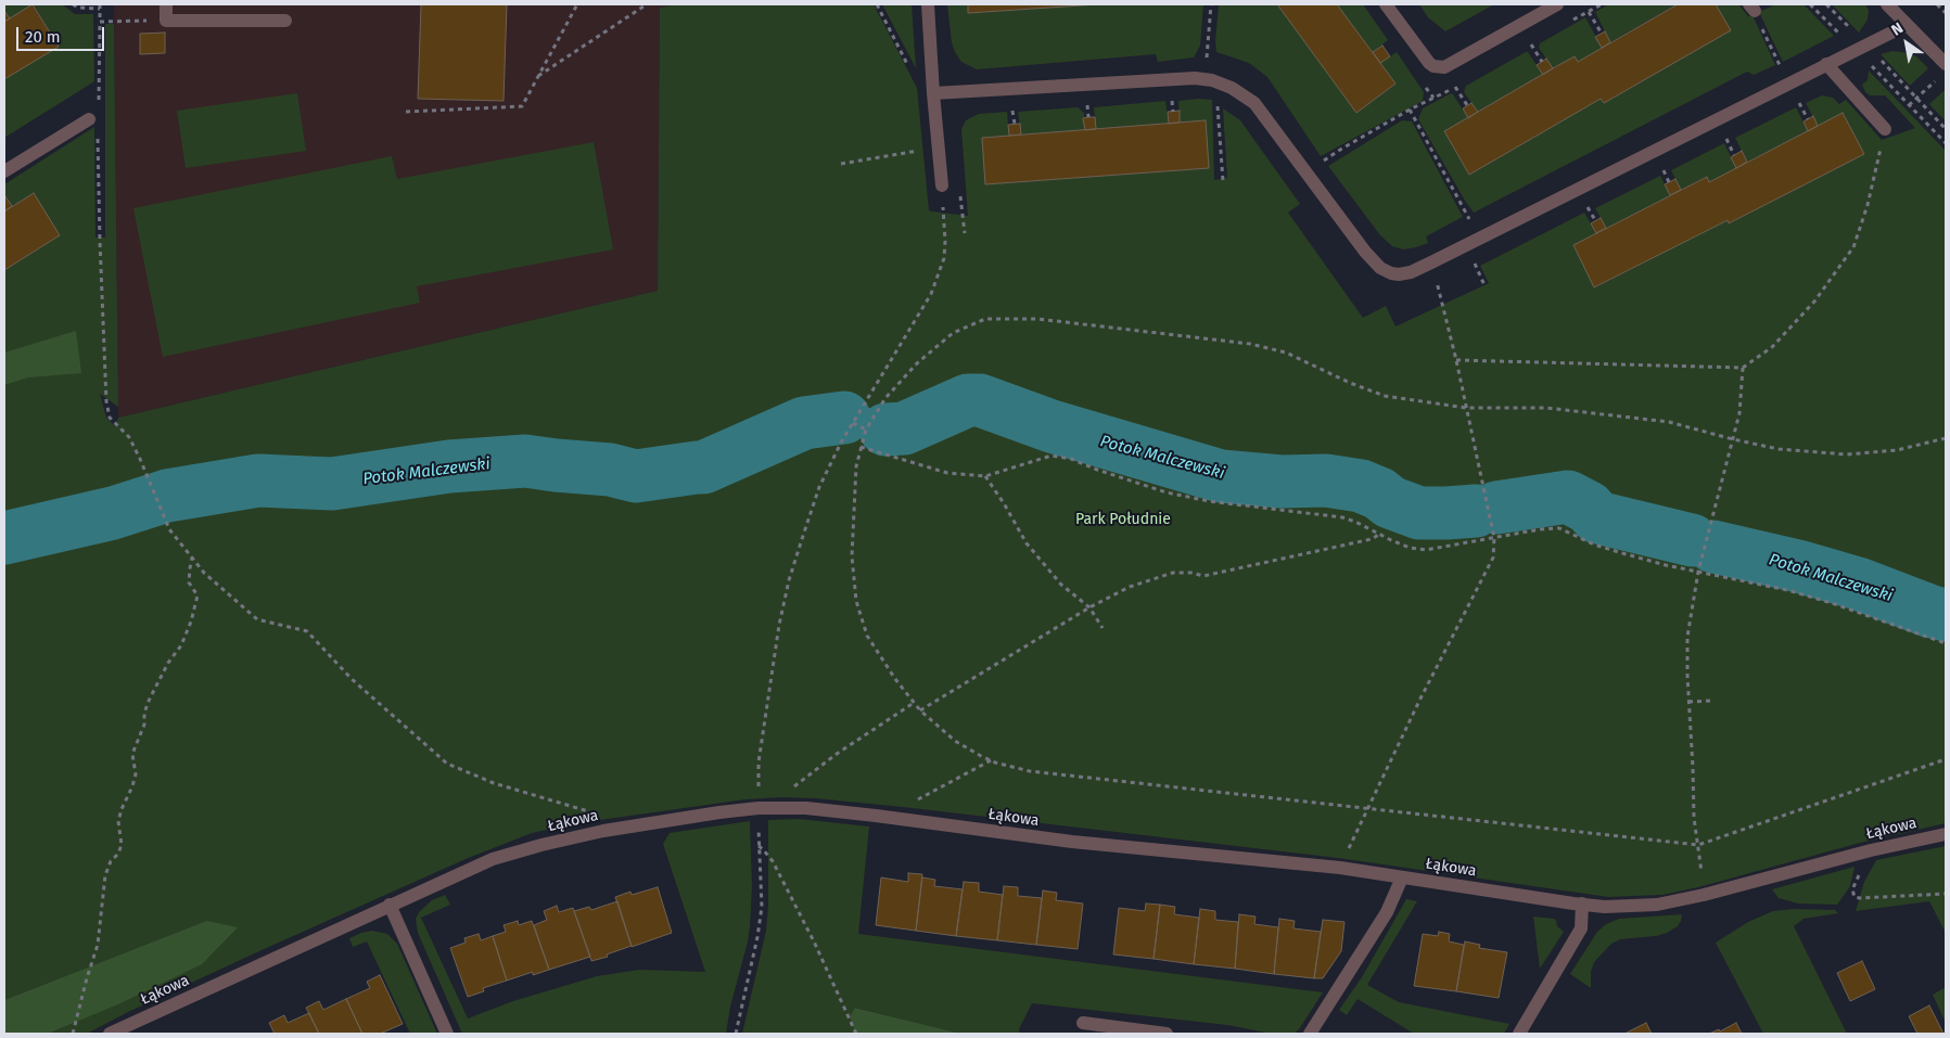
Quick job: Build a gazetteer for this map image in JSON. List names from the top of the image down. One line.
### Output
{"streets":{"street":["Łąkowa"]},"water":["Potok Malczewski"],"parks":["Park Południe"],"scale_bar":"20 m","north":"top left"}
